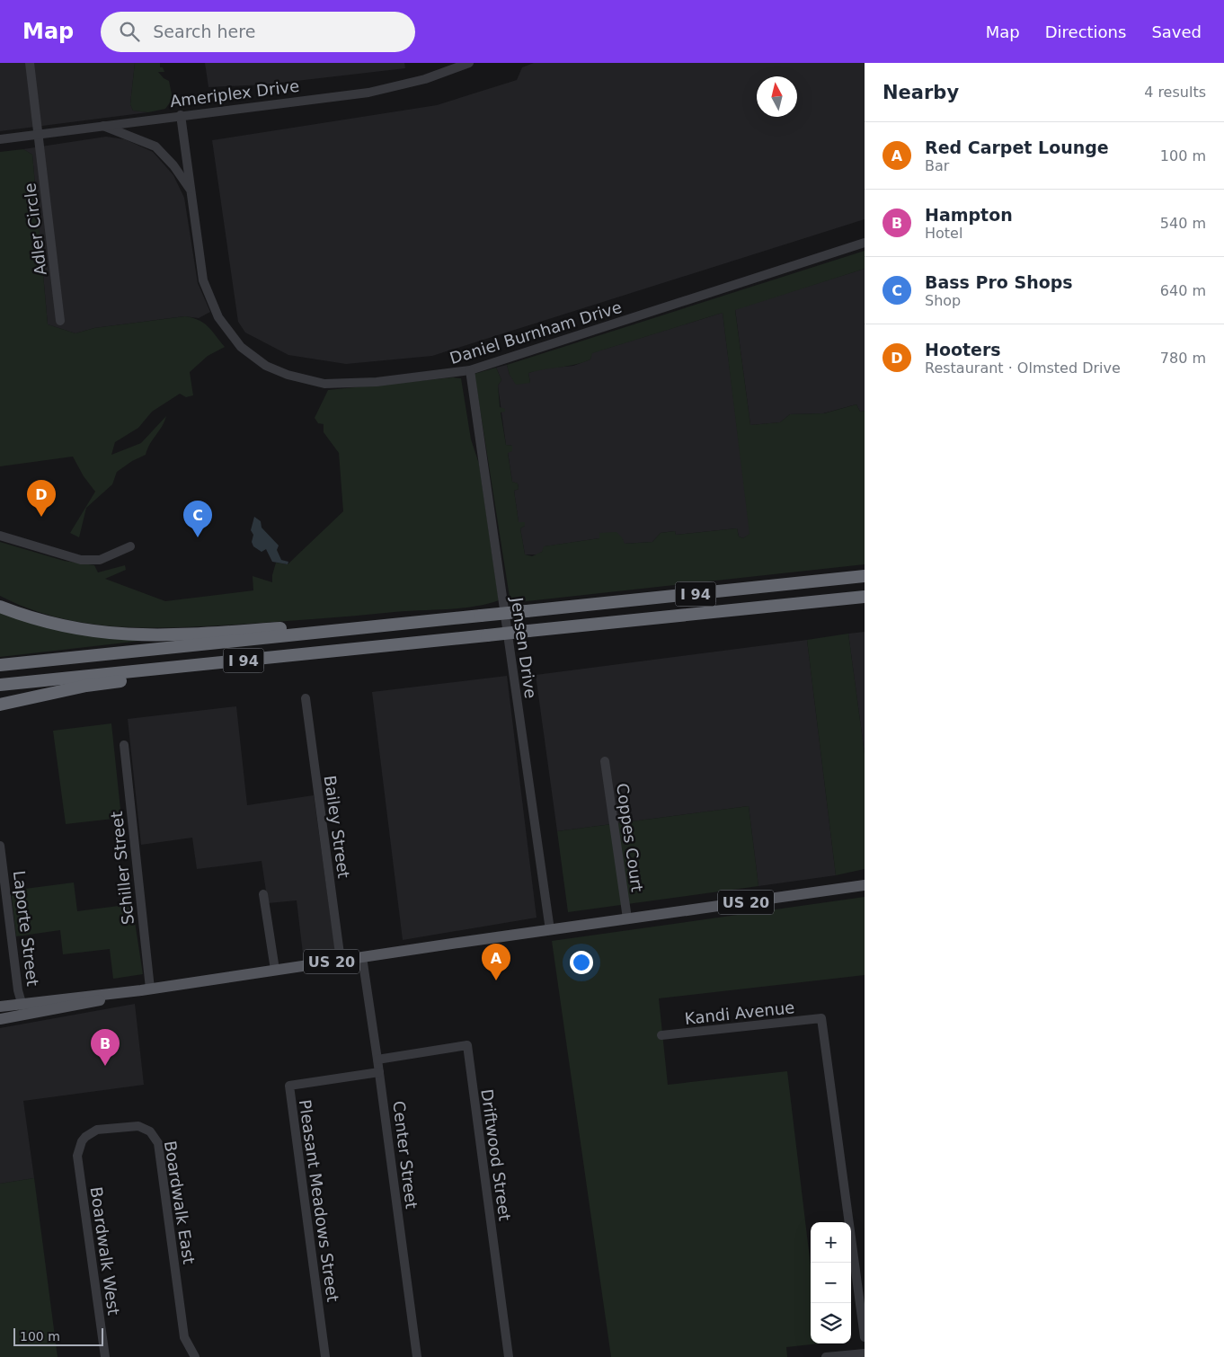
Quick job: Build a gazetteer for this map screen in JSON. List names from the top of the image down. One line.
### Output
{"streets":{"highway":["I 94"],"main road":["US 20"],"street":["Ameriplex Drive","Adler Circle","Daniel Burnham Drive","Jensen Drive","Bailey Street","Coppes Court","Schiller Street","Laporte Street","Kandi Avenue","Center Street","Driftwood Street","Pleasant Meadows Street","Boardwalk East","Boardwalk West"]},"crossings":[["Ameriplex Drive","Adler Circle"],["Ameriplex Drive","Daniel Burnham Drive"],["Daniel Burnham Drive","Jensen Drive"],["Jensen Drive","US 20"],["Bailey Street","US 20"],["Coppes Court","US 20"],["Schiller Street","US 20"],["US 20","Laporte Street"],["US 20","Center Street"],["Center Street","Driftwood Street"],["Center Street","Pleasant Meadows Street"],["Boardwalk East","Boardwalk West"]],"scale_bar":"100 m","north":"top","page":{"header":"Map","search":"Search here","nav":["Map","Directions","Saved"],"heading":["Nearby","4 results"],"list":[{"mark":"A","name":"Red Carpet Lounge","note":"Bar","value":"100 m"},{"mark":"B","name":"Hampton","note":"Hotel","value":"540 m"},{"mark":"C","name":"Bass Pro Shops","note":"Shop","value":"640 m"},{"mark":"D","name":"Hooters","note":"Restaurant · Olmsted Drive","value":"780 m"}],"pins":["D","C","A","B"],"map_buttons":["+","−"],"scale":"100 m"}}
